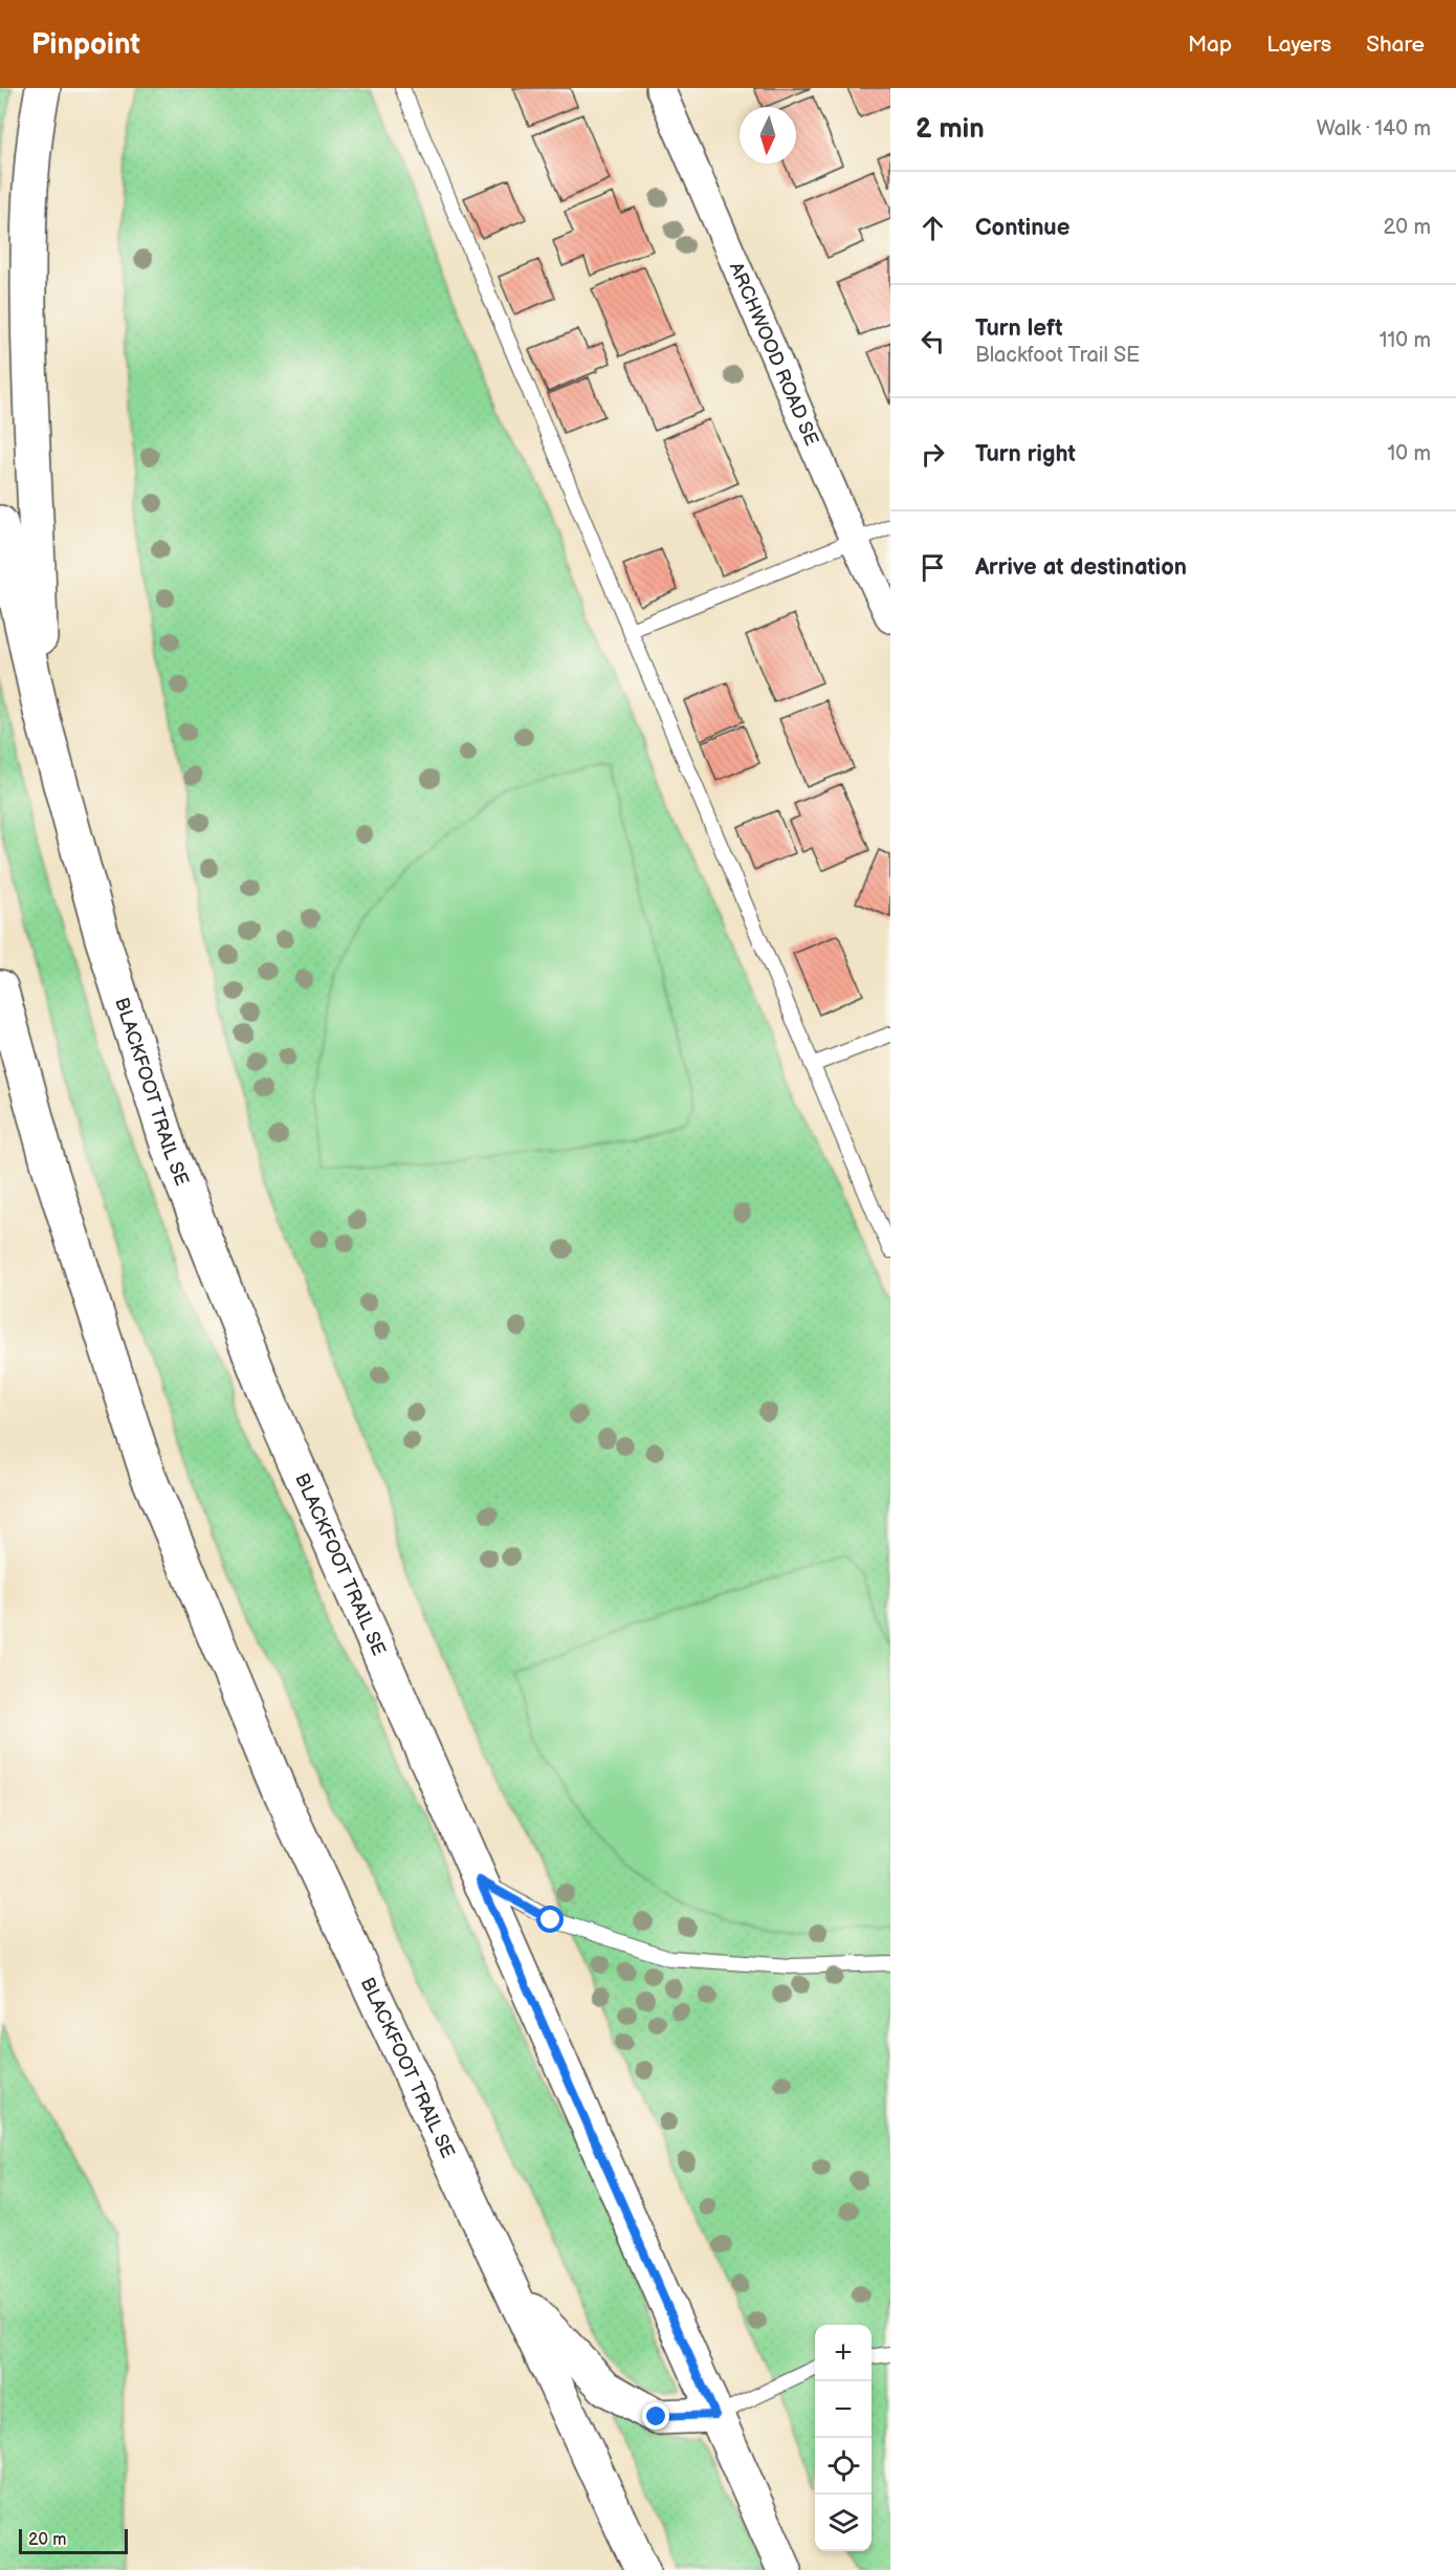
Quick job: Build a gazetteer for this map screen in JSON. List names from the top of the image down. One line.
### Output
{"streets":{"main road":["BLACKFOOT TRAIL SE"],"street":["ARCHWOOD ROAD SE"]},"scale_bar":"20 m","north":"bottom","page":{"header":"Pinpoint","nav":["Map","Layers","Share"],"heading":["2 min","Walk · 140 m"],"list":[["Continue","20 m"],["Turn left","Blackfoot Trail SE","110 m"],["Turn right","10 m"],"Arrive at destination"],"map_buttons":["+","−"],"scale":"20 m"}}
